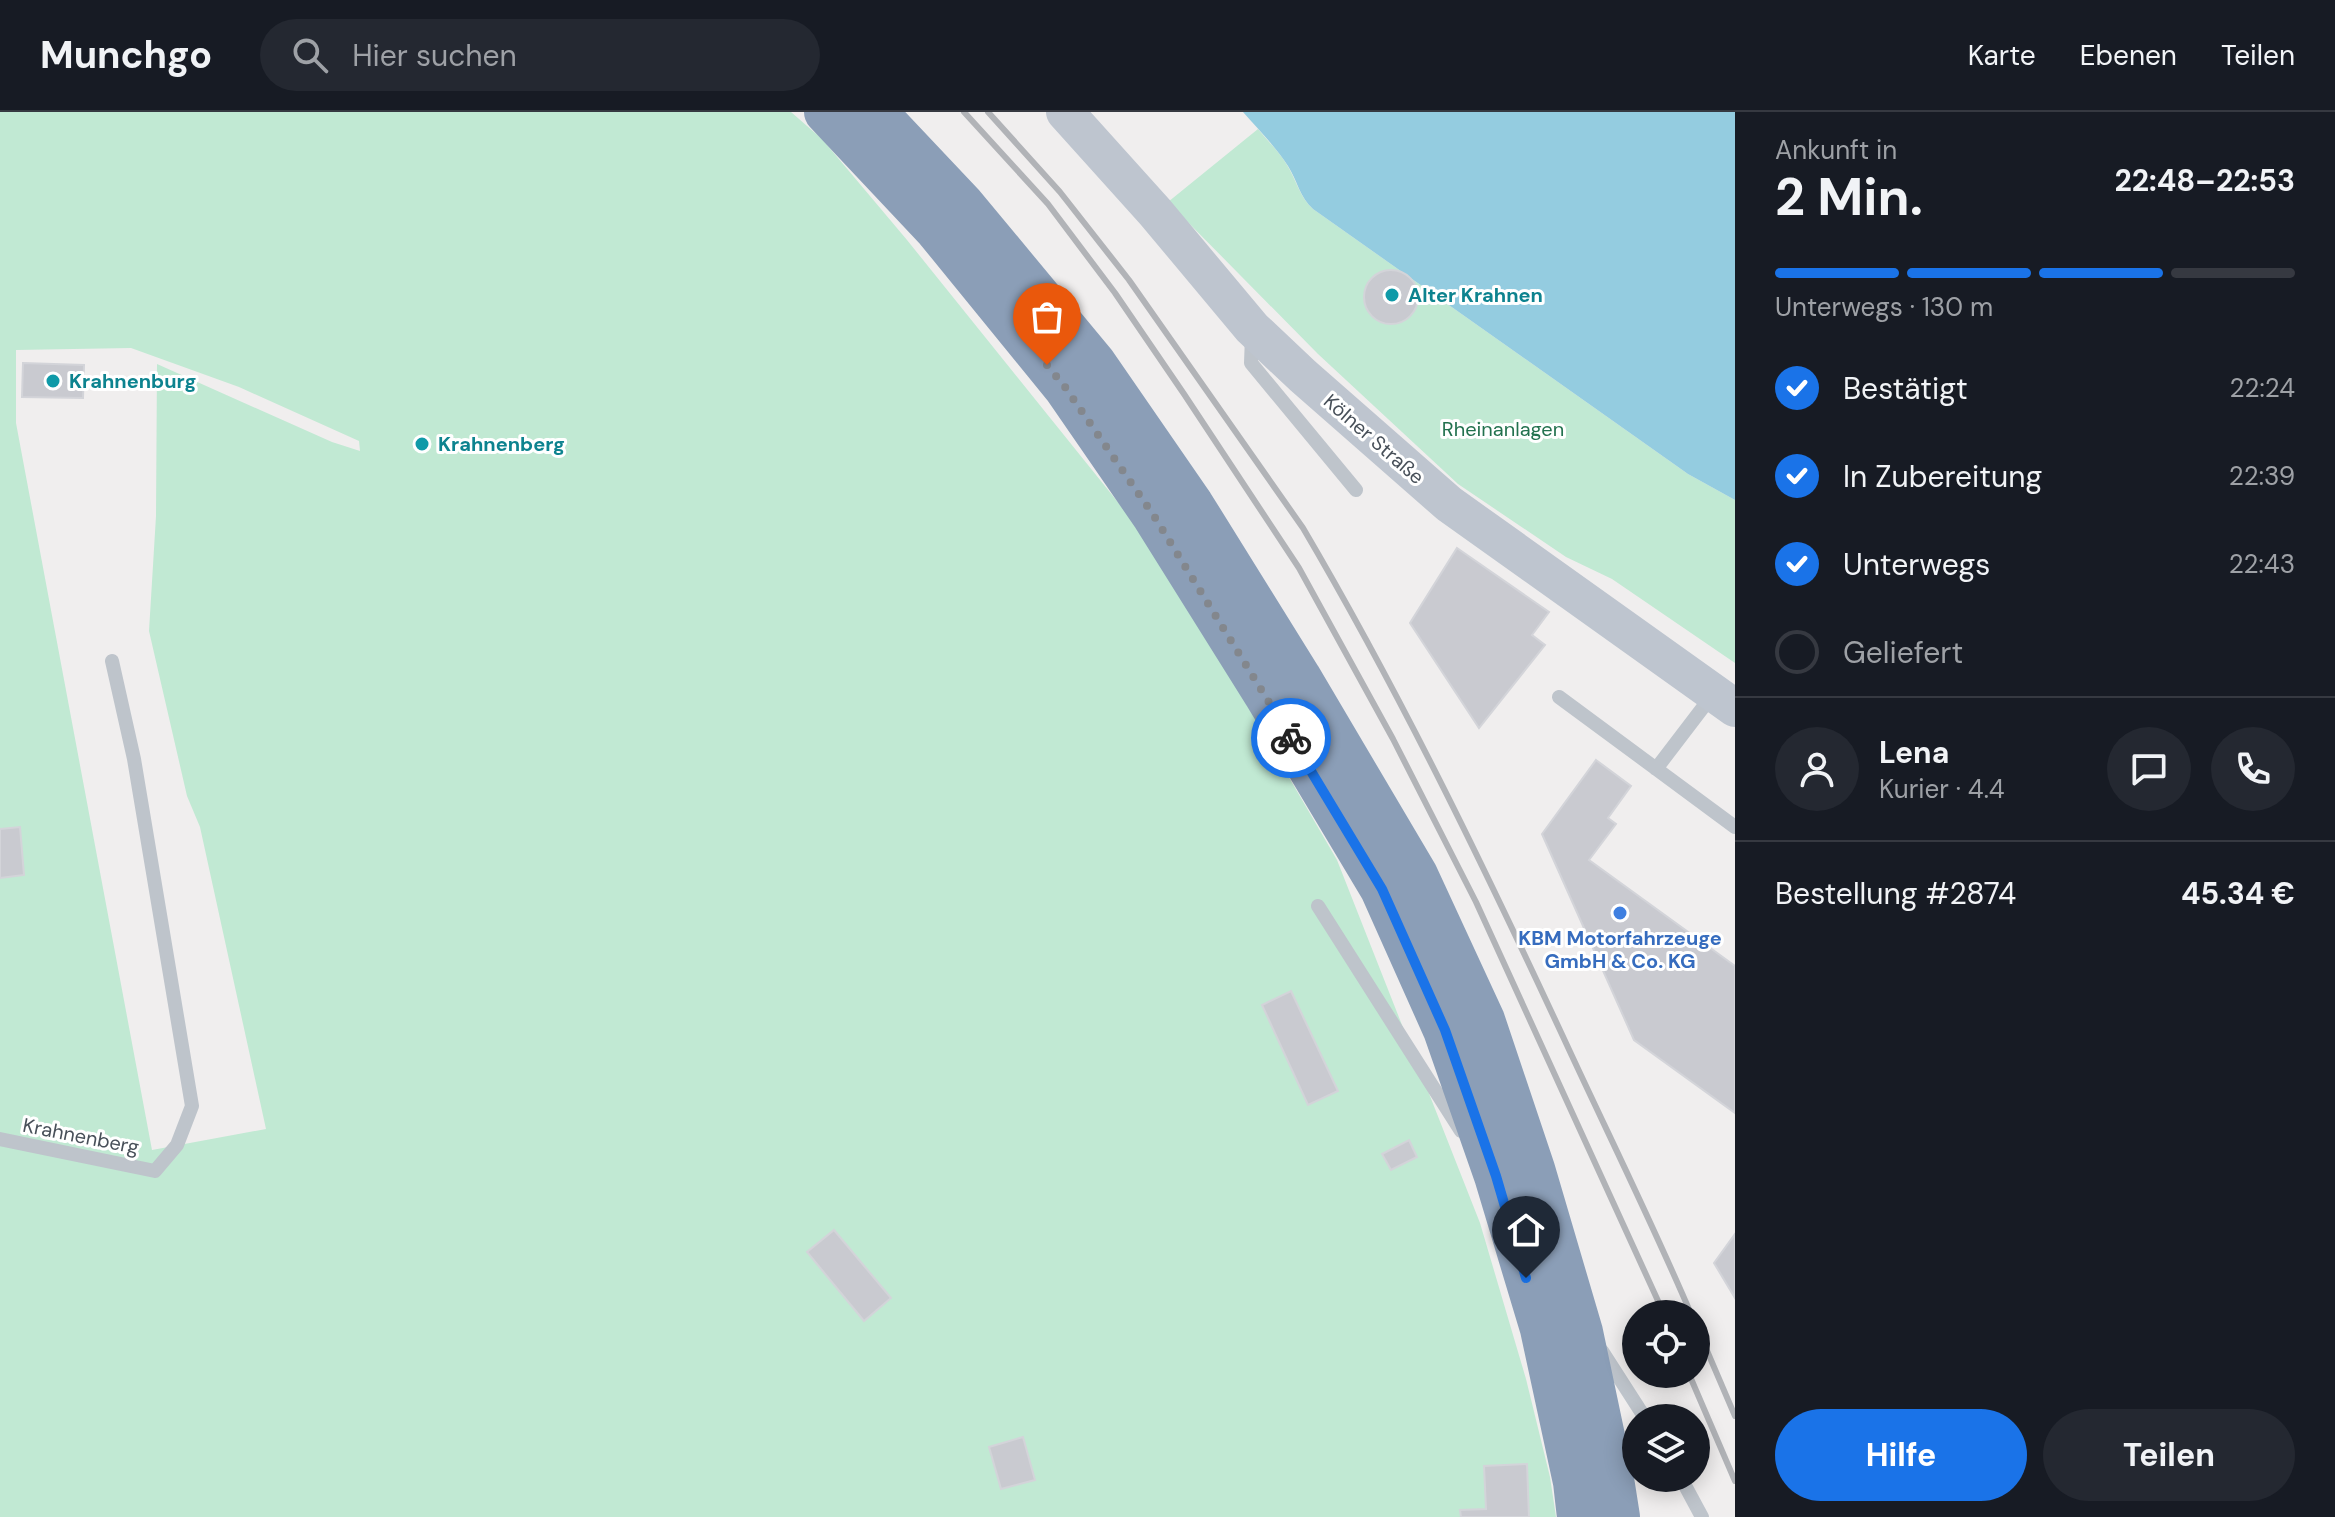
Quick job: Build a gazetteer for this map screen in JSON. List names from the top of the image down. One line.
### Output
{"streets":{"street":["Kölner Straße"],"lane":["Krahnenberg"]},"parks":["Rheinanlagen"],"places":["Alter Krahnen","Krahnenburg","Krahnenberg","KBM Motorfahrzeuge GmbH & Co. KG"],"page":{"header":"Munchgo","search":"Hier suchen","nav":["Karte","Ebenen","Teilen"],"heading":["2 Min.","Ankunft in","22:48–22:53"],"panel":["Lena","Kurier · 4.4","Bestellung #2874","45.34 €"],"bar":"Unterwegs · 130 m","list":[["Bestätigt","22:24"],["In Zubereitung","22:39"],["Unterwegs","22:43"],"Geliefert"],"buttons":["Hilfe","Teilen"]}}
